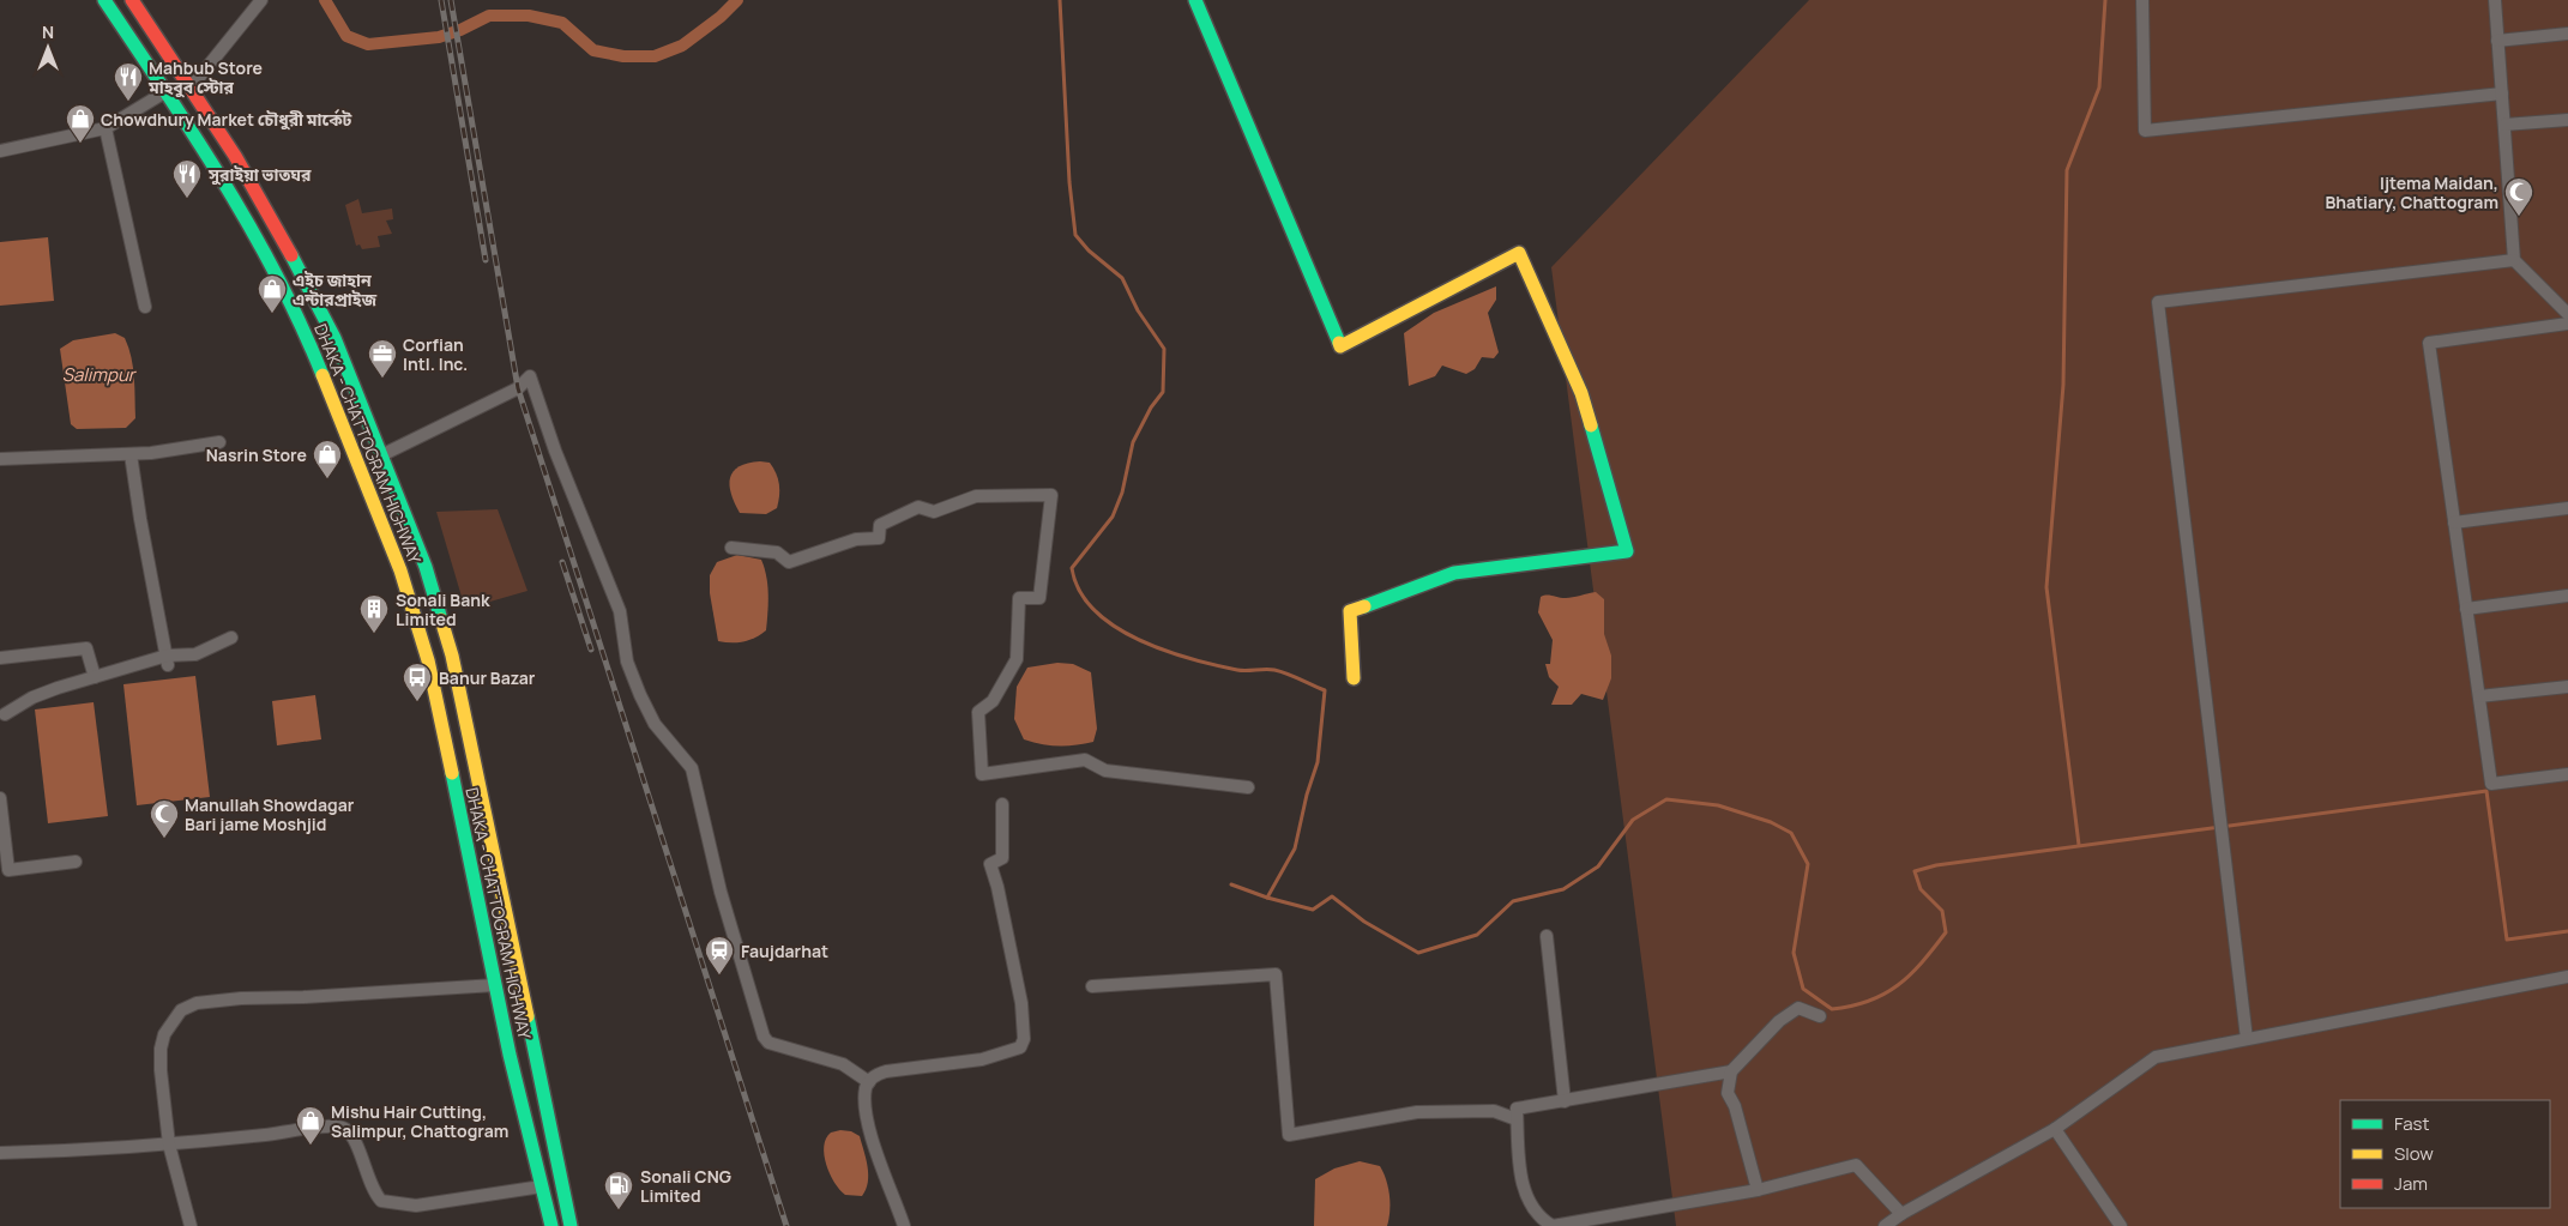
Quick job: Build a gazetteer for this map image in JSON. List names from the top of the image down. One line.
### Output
{"streets":{"main road":["DHAKA - CHATTOGRAM HIGHWAY"]},"water":["Salimpur"],"places":{"restaurant":["Mahbub Store মাহবুব স্টোর","সুরাইয়া ভাতঘর"],"shop":["Chowdhury Market চৌধুরী মার্কেট","এইচ জাহান এন্টারপ্রাইজ","Nasrin Store","Mishu Hair Cutting, Salimpur, Chattogram"],"mosque":["Ijtema Maidan, Bhatiary, Chattogram","Manullah Showdagar Bari jame Moshjid"],"office":["Corfian Intl. Inc."],"building":["Sonali Bank Limited"],"bus stop":["Banur Bazar"],"station":["Faujdarhat"],"fuel station":["Sonali CNG Limited"]},"legend":["Fast","Slow","Jam"],"north":"top"}
